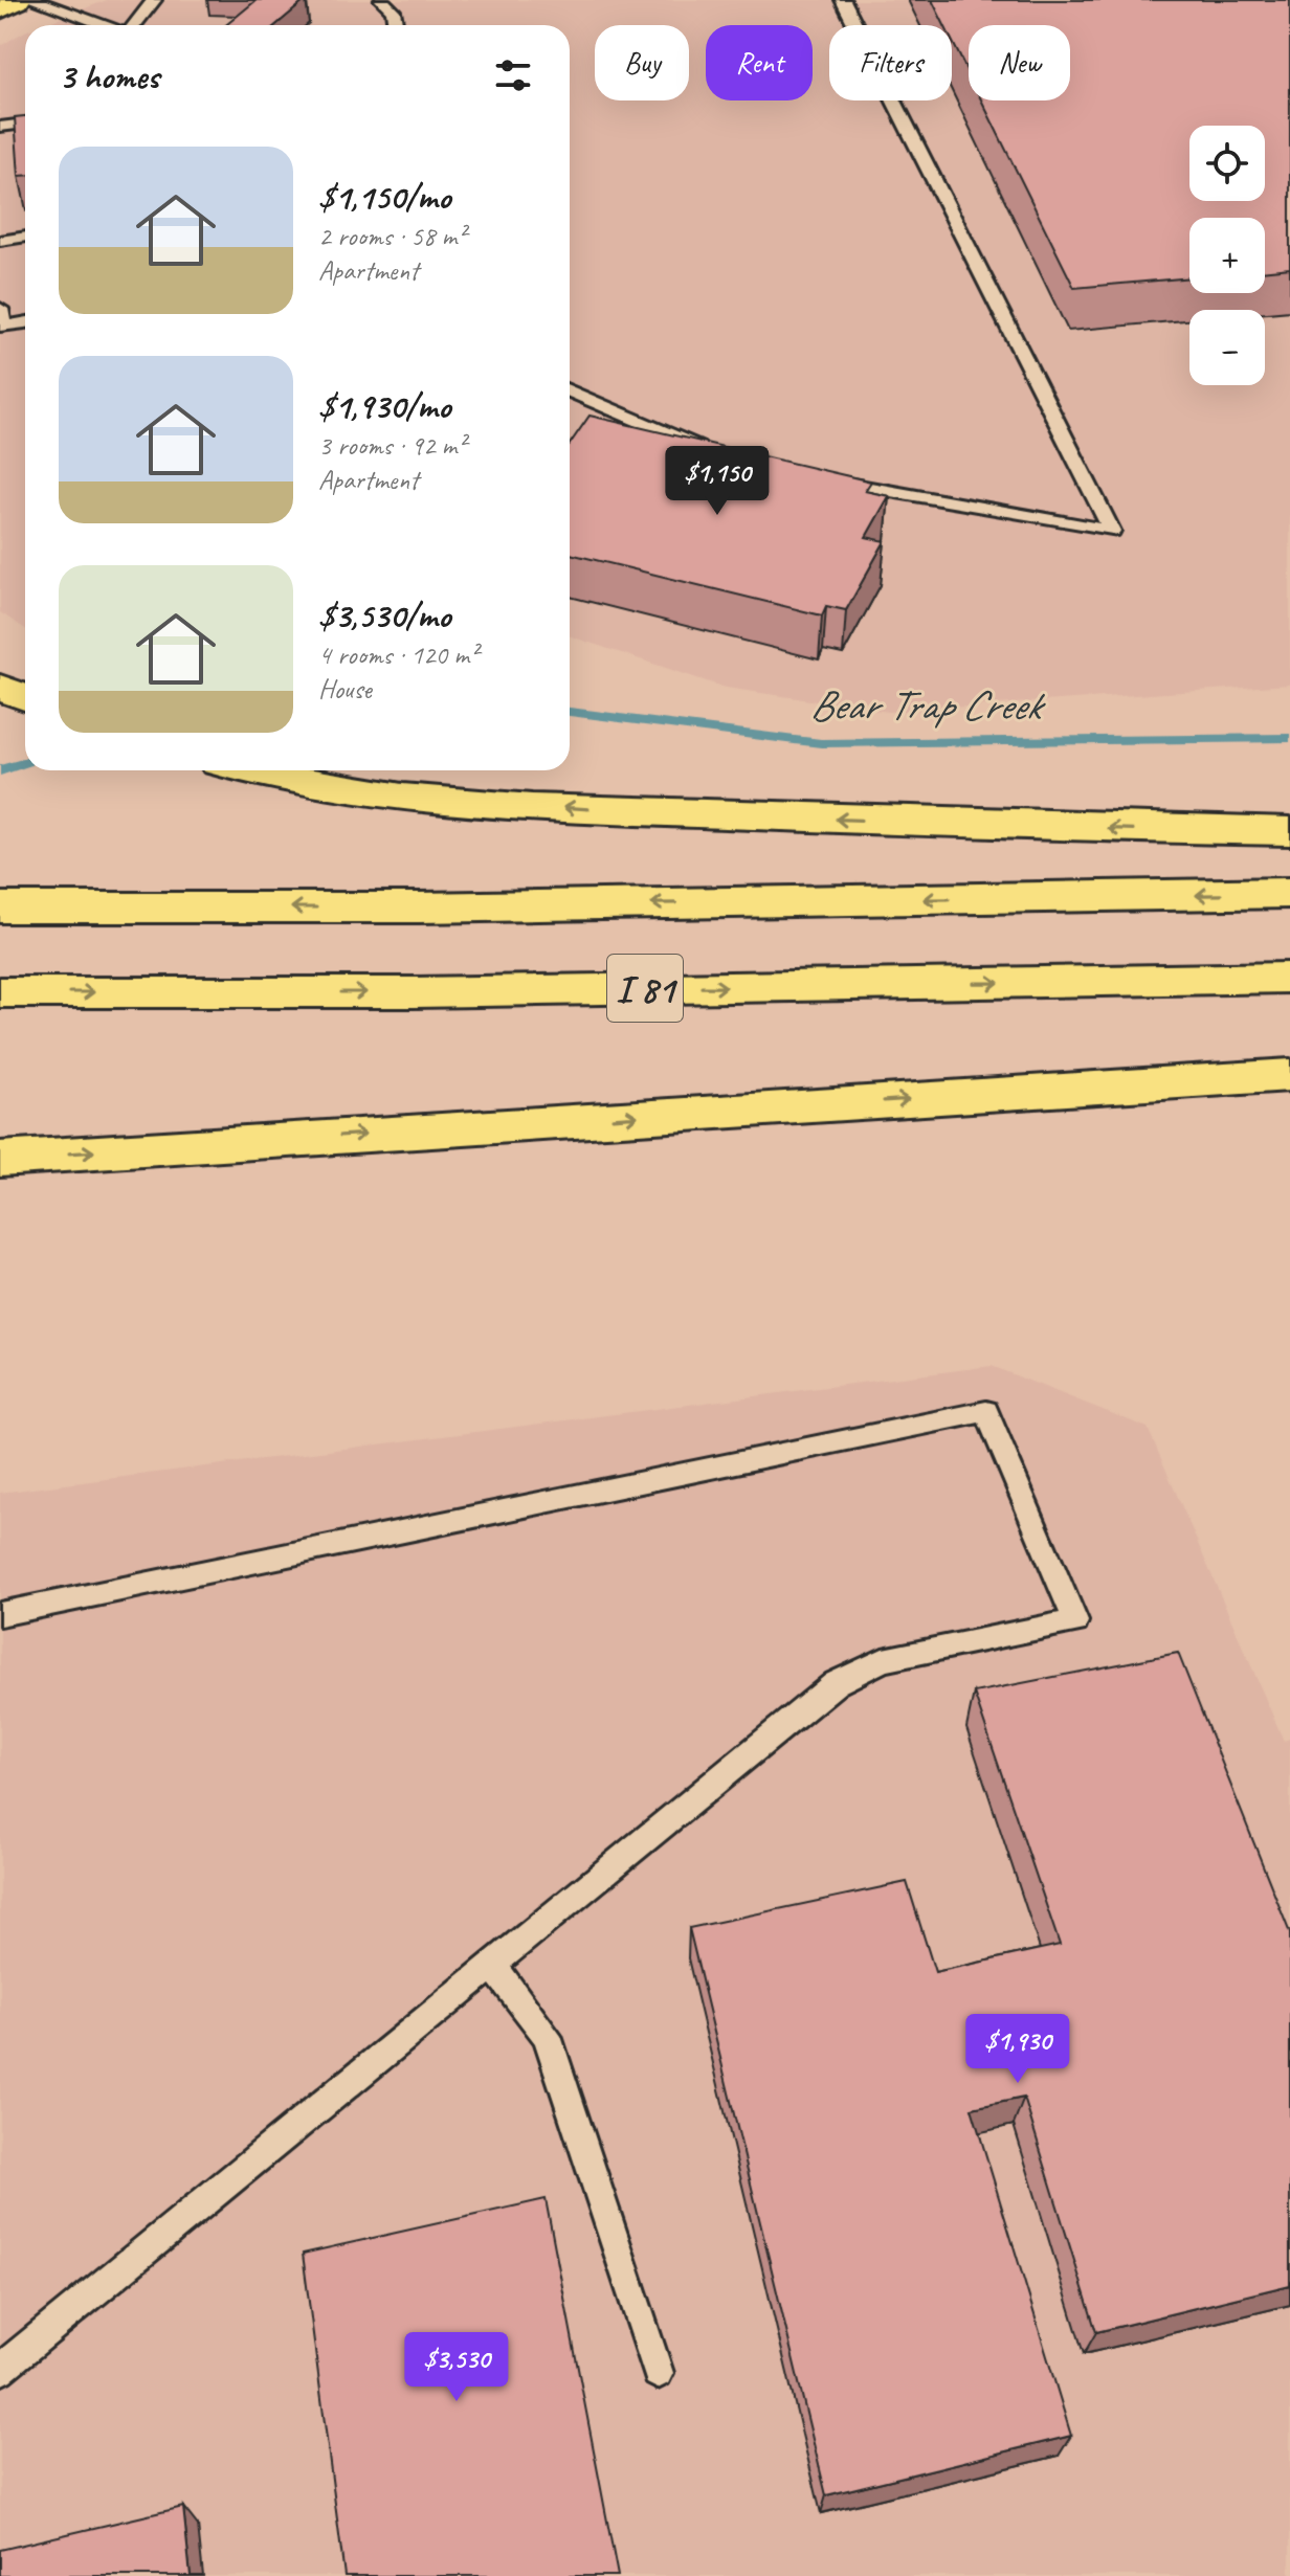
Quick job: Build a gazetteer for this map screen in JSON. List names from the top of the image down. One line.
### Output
{"streets":{"main road":["I 81"]},"water":["Bear Trap Creek"],"page":{"chip":["Buy","Rent","Filters","New"],"heading":"3 homes","map_buttons":["+","−"],"list":[{"name":"$1,150/mo","note":"2 rooms · 58 m² · Apartment"},{"name":"$1,930/mo","note":"3 rooms · 92 m² · Apartment"},{"name":"$3,530/mo","note":"4 rooms · 120 m² · House"}],"price":["$1,150","$1,930","$3,530"]}}
